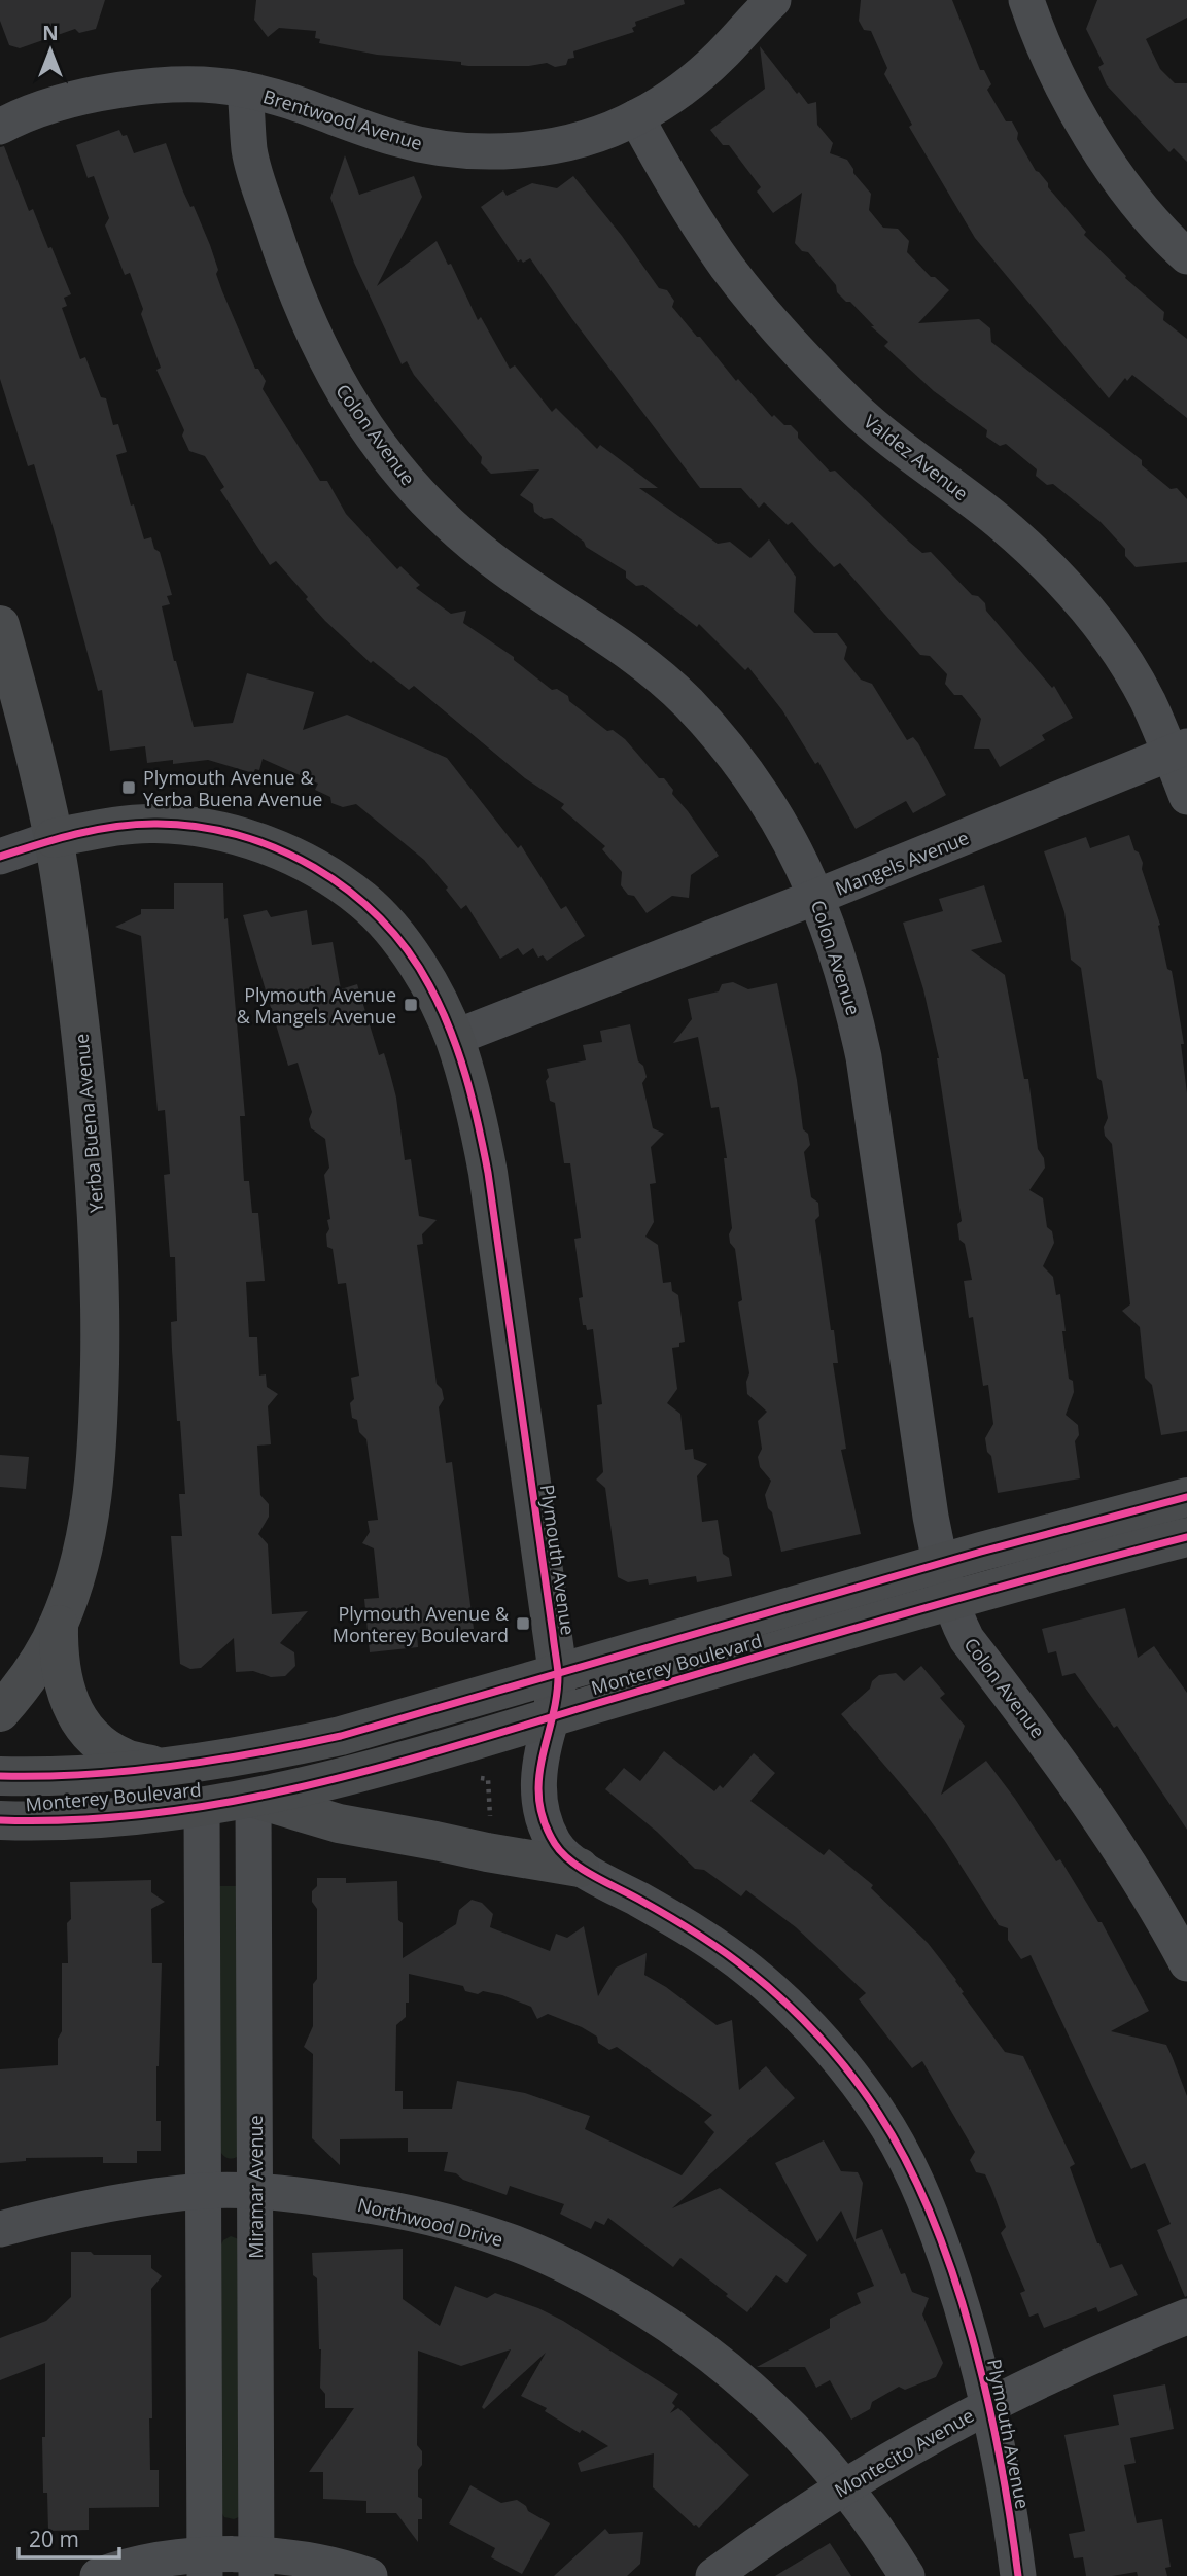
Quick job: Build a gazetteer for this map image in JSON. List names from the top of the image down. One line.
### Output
{"streets":{"main road":["Yerba Buena Avenue","Plymouth Avenue","Monterey Boulevard"],"street":["Brentwood Avenue","Colon Avenue","Valdez Avenue","Mangels Avenue","Miramar Avenue","Northwood Drive","Montecito Avenue"]},"crossings":[["Brentwood Avenue","Colon Avenue"],["Brentwood Avenue","Valdez Avenue"],["Colon Avenue","Mangels Avenue"],["Colon Avenue","Monterey Boulevard"],["Valdez Avenue","Mangels Avenue"],["Mangels Avenue","Plymouth Avenue"],["Yerba Buena Avenue","Plymouth Avenue"],["Plymouth Avenue","Monterey Boulevard"],["Plymouth Avenue","Montecito Avenue"],["Monterey Boulevard","Miramar Avenue"],["Miramar Avenue","Northwood Drive"],["Northwood Drive","Montecito Avenue"]],"places":{"transit":["Plymouth Avenue & Yerba Buena Avenue","Plymouth Avenue & Mangels Avenue","Plymouth Avenue & Monterey Boulevard"]},"scale_bar":"20 m","north":"top"}
